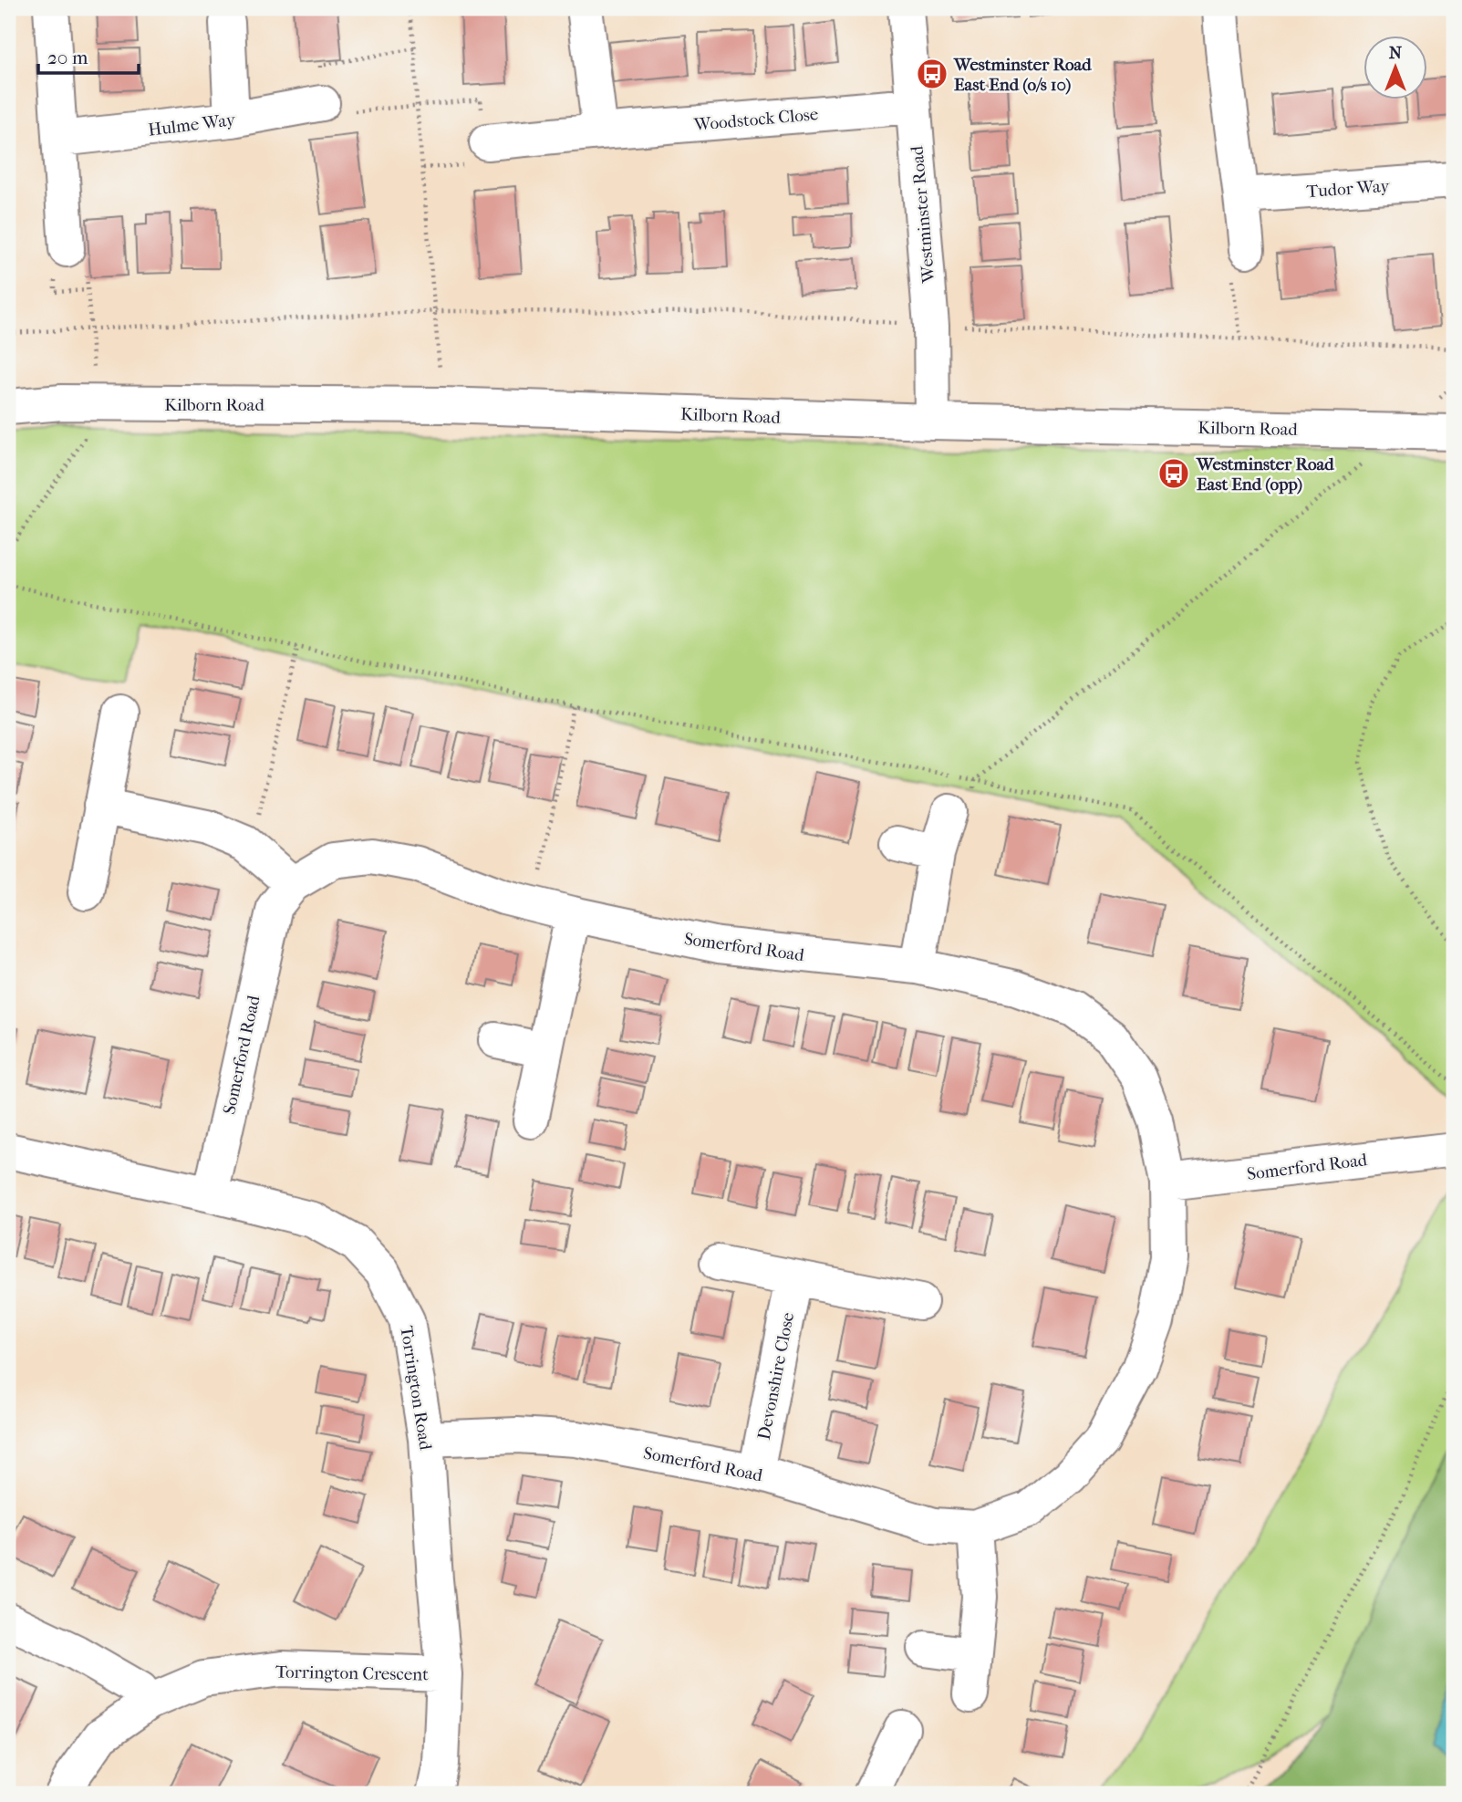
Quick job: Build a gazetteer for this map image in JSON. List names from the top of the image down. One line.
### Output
{"streets":{"street":["Woodstock Close","Hulme Way","Tudor Way","Westminster Road","Kilborn Road","Somerford Road","Devonshire Close","Torrington Road","Torrington Crescent"]},"crossings":[["Woodstock Close","Westminster Road"],["Westminster Road","Kilborn Road"],["Somerford Road","Devonshire Close"],["Somerford Road","Torrington Road"],["Torrington Road","Torrington Crescent"]],"places":{"bus stop":["Westminster Road East End (o/s 10)","Westminster Road East End (opp)"]},"scale_bar":"20 m","north":"top"}
